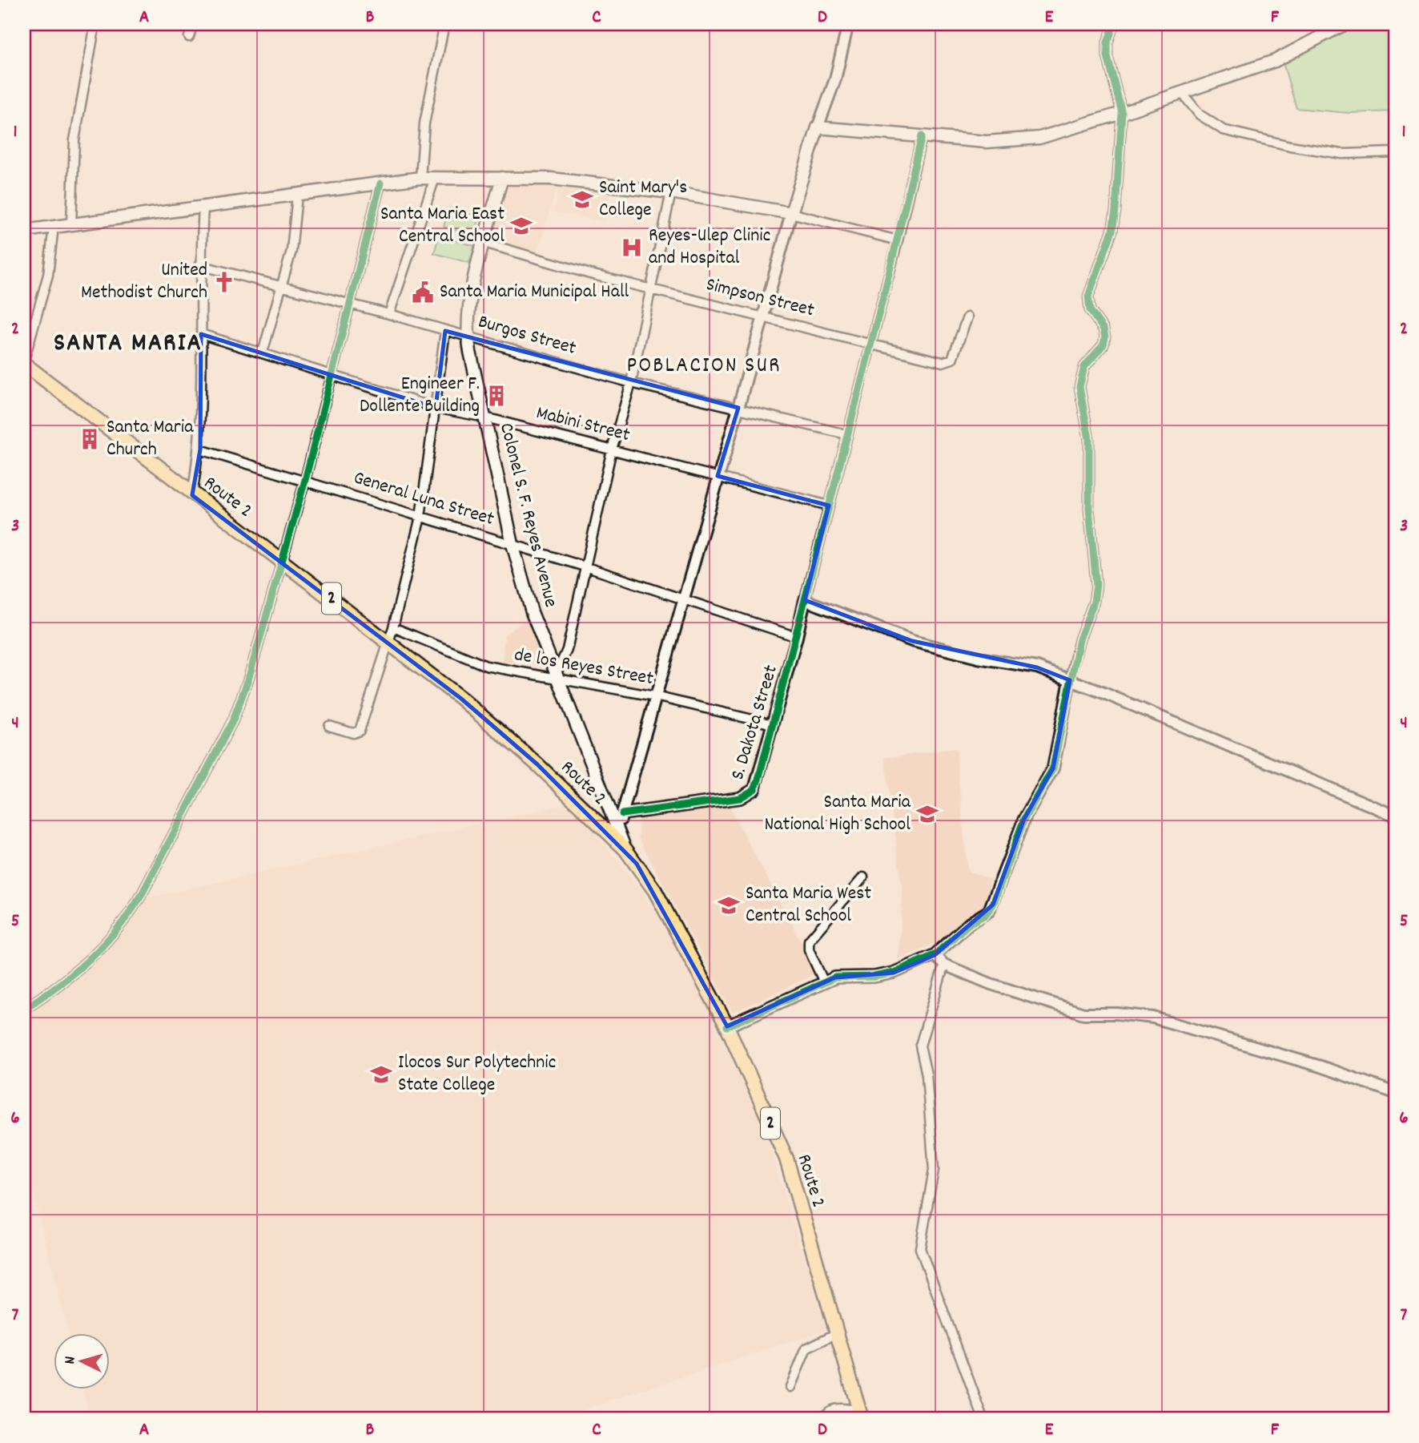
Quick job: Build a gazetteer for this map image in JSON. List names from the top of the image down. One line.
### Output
{"streets":{"highway":["Route 2","2"],"main road":["Colonel S. F. Reyes Avenue"],"street":["Simpson Street","Burgos Street","Mabini Street","General Luna Street","de los Reyes Street","S. Dakota Street"]},"crossings":[["Simpson Street","Colonel S. F. Reyes Avenue"],["Burgos Street","Colonel S. F. Reyes Avenue"],["Mabini Street","Colonel S. F. Reyes Avenue"],["Route 2","Colonel S. F. Reyes Avenue"],["General Luna Street","Colonel S. F. Reyes Avenue"],["General Luna Street","S. Dakota Street"],["Colonel S. F. Reyes Avenue","de los Reyes Street"],["de los Reyes Street","S. Dakota Street"]],"districts":["SANTA MARIA","POBLACION SUR"],"places":{"school or university":["Saint Mary's College","Santa Maria East Central School","Santa Maria National High School","Santa Maria West Central School","Ilocos Sur Polytechnic State College"],"hospital":["Reyes-Ulep Clinic and Hospital"],"church":["United Methodist Church"],"public building":["Santa Maria Municipal Hall"],"building":["Engineer F. Dollente Building","Santa Maria Church"]},"north":"left","grid":{"columns":["A","B","C","D","E","F"],"rows":["1","2","3","4","5","6","7"]}}
